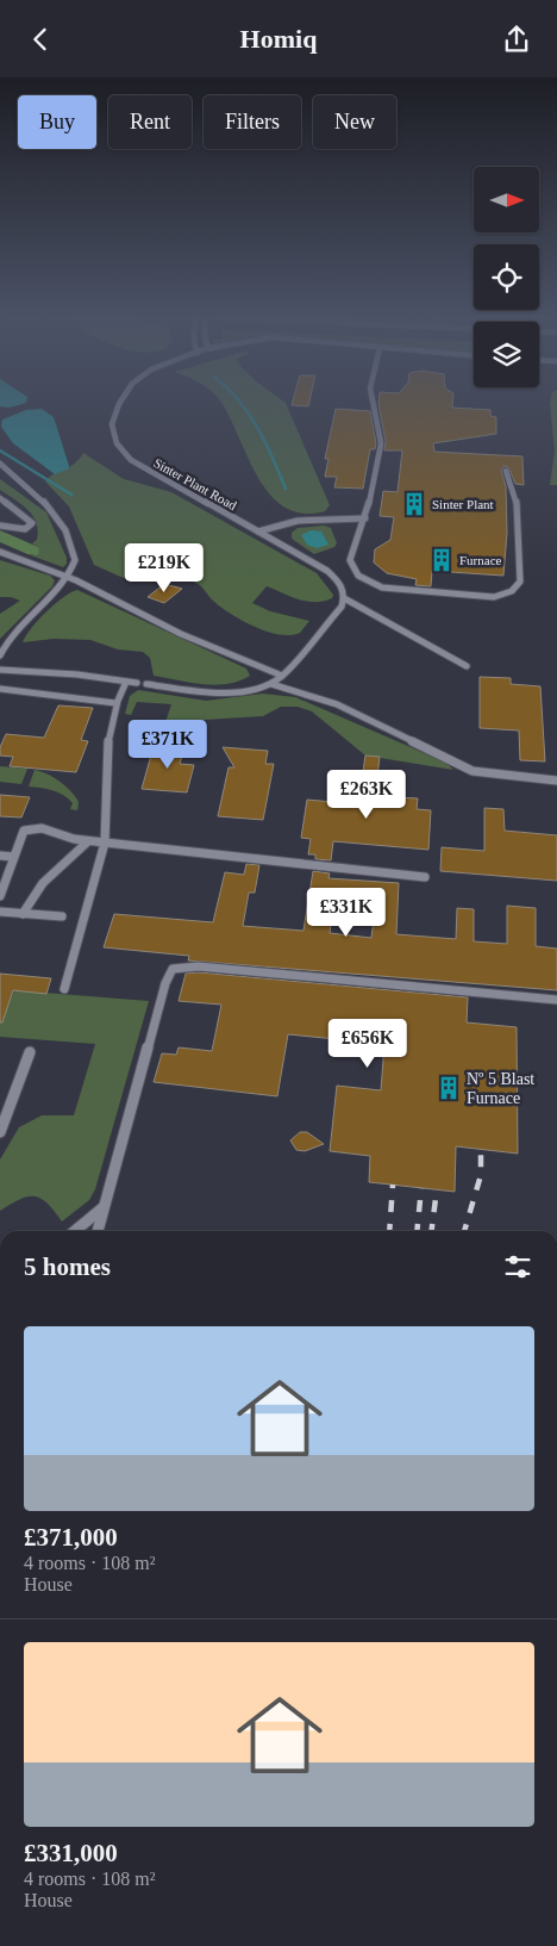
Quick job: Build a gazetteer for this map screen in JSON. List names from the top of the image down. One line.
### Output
{"streets":{"lane":["Sinter Plant Road"]},"places":{"building":["Sinter Plant","Furnace","Nº 5 Blast Furnace"]},"north":"right","page":{"header":"Homiq","chip":["Buy","Rent","Filters","New"],"price":["£219K","£371K","£263K","£331K","£656K"],"heading":"5 homes","list":[{"name":"£371,000","note":"4 rooms · 108 m² · House"},{"name":"£331,000","note":"4 rooms · 108 m² · House"}]}}
